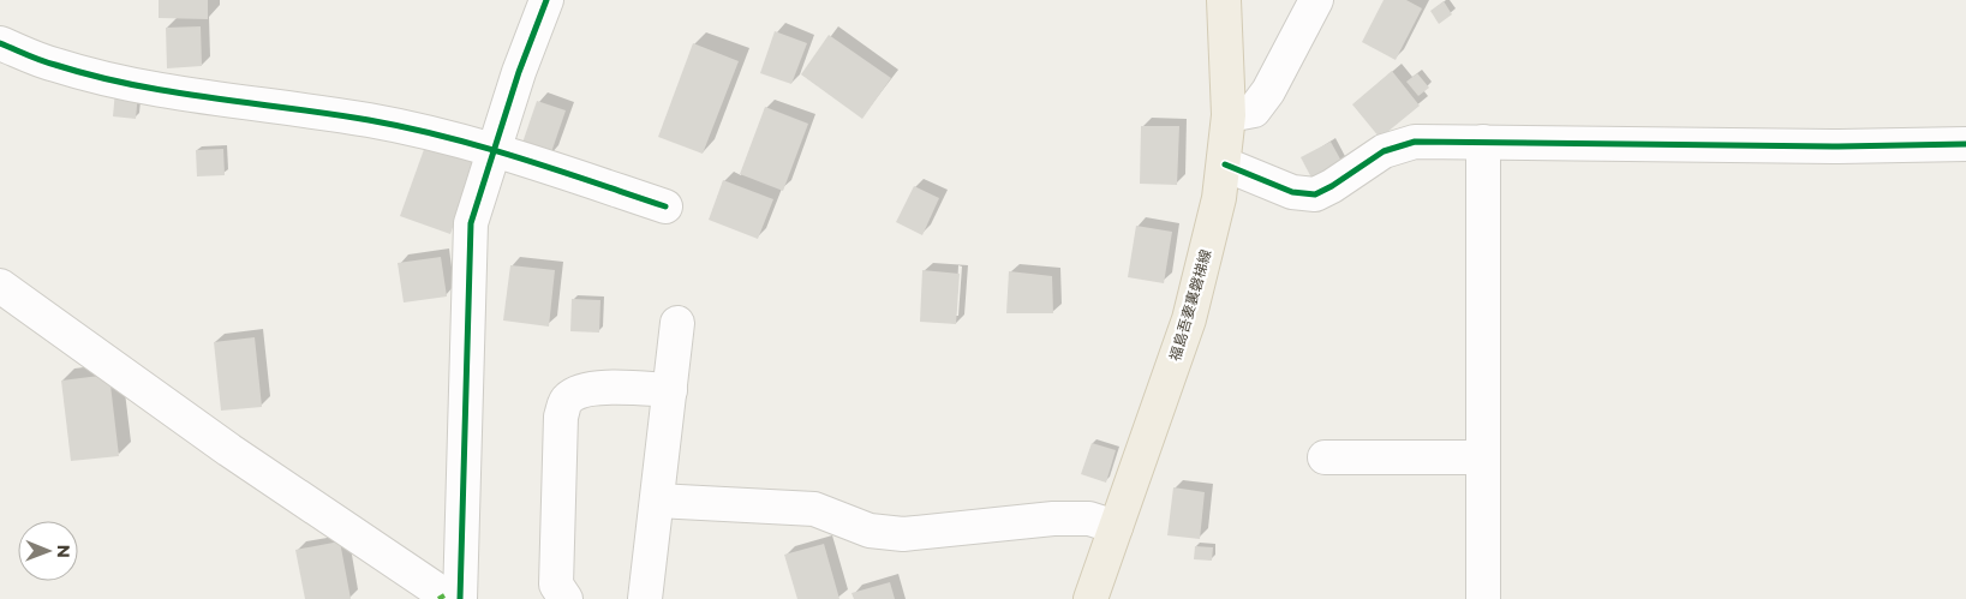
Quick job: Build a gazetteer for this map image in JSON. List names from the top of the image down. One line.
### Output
{"streets":{"main road":["福島吾妻裏磐梯線"]},"north":"right"}
